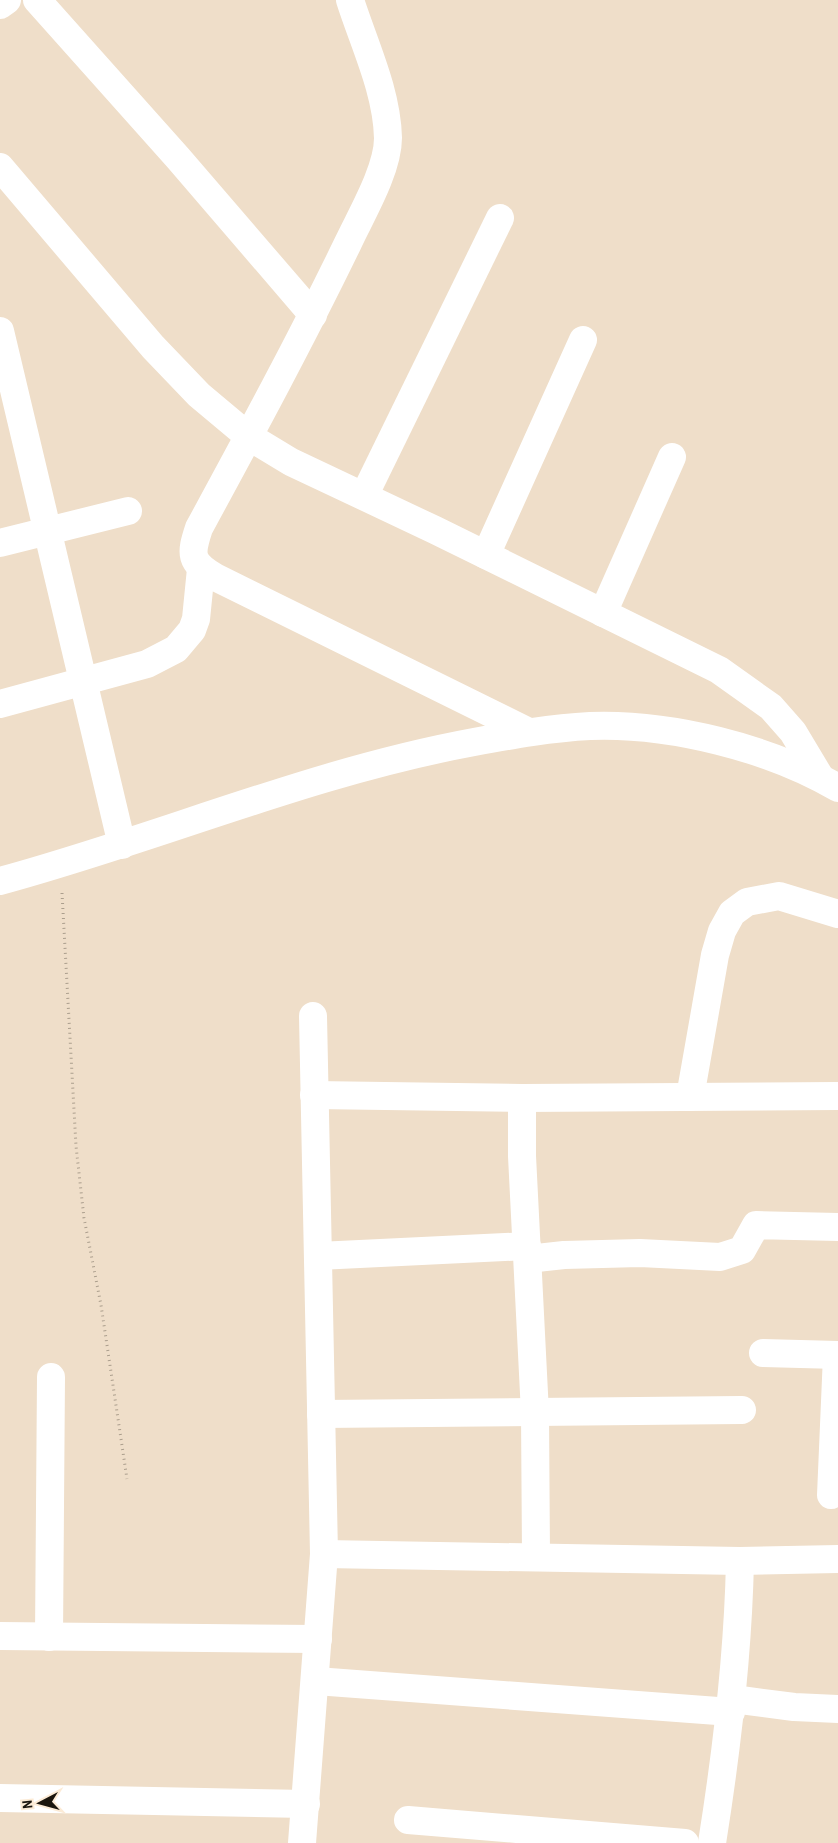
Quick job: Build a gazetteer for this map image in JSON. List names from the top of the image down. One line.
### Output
{"north":"left"}
